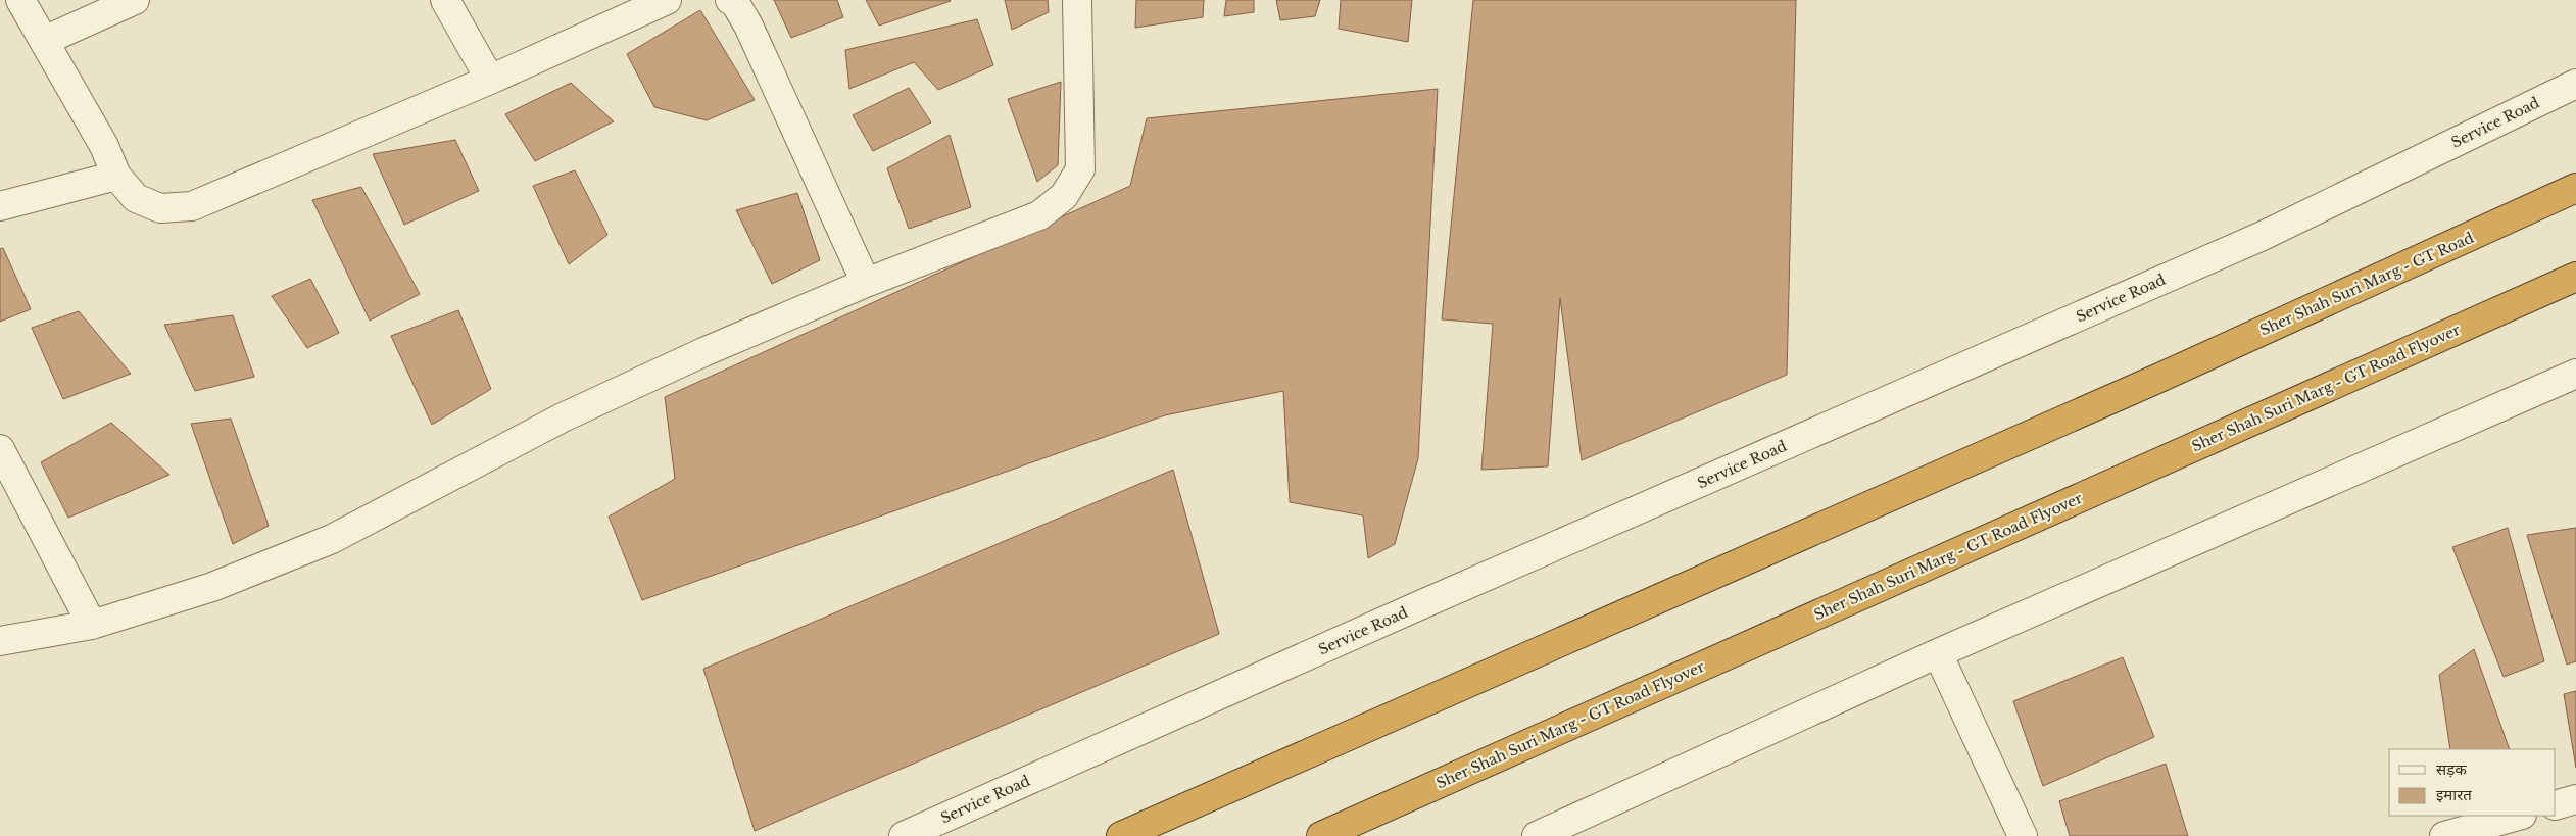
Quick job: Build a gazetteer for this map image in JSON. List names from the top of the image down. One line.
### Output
{"streets":{"highway":["Sher Shah Suri Marg - GT Road","Sher Shah Suri Marg - GT Road Flyover"],"street":["Service Road"]},"legend":["सड़क","इमारत"]}
